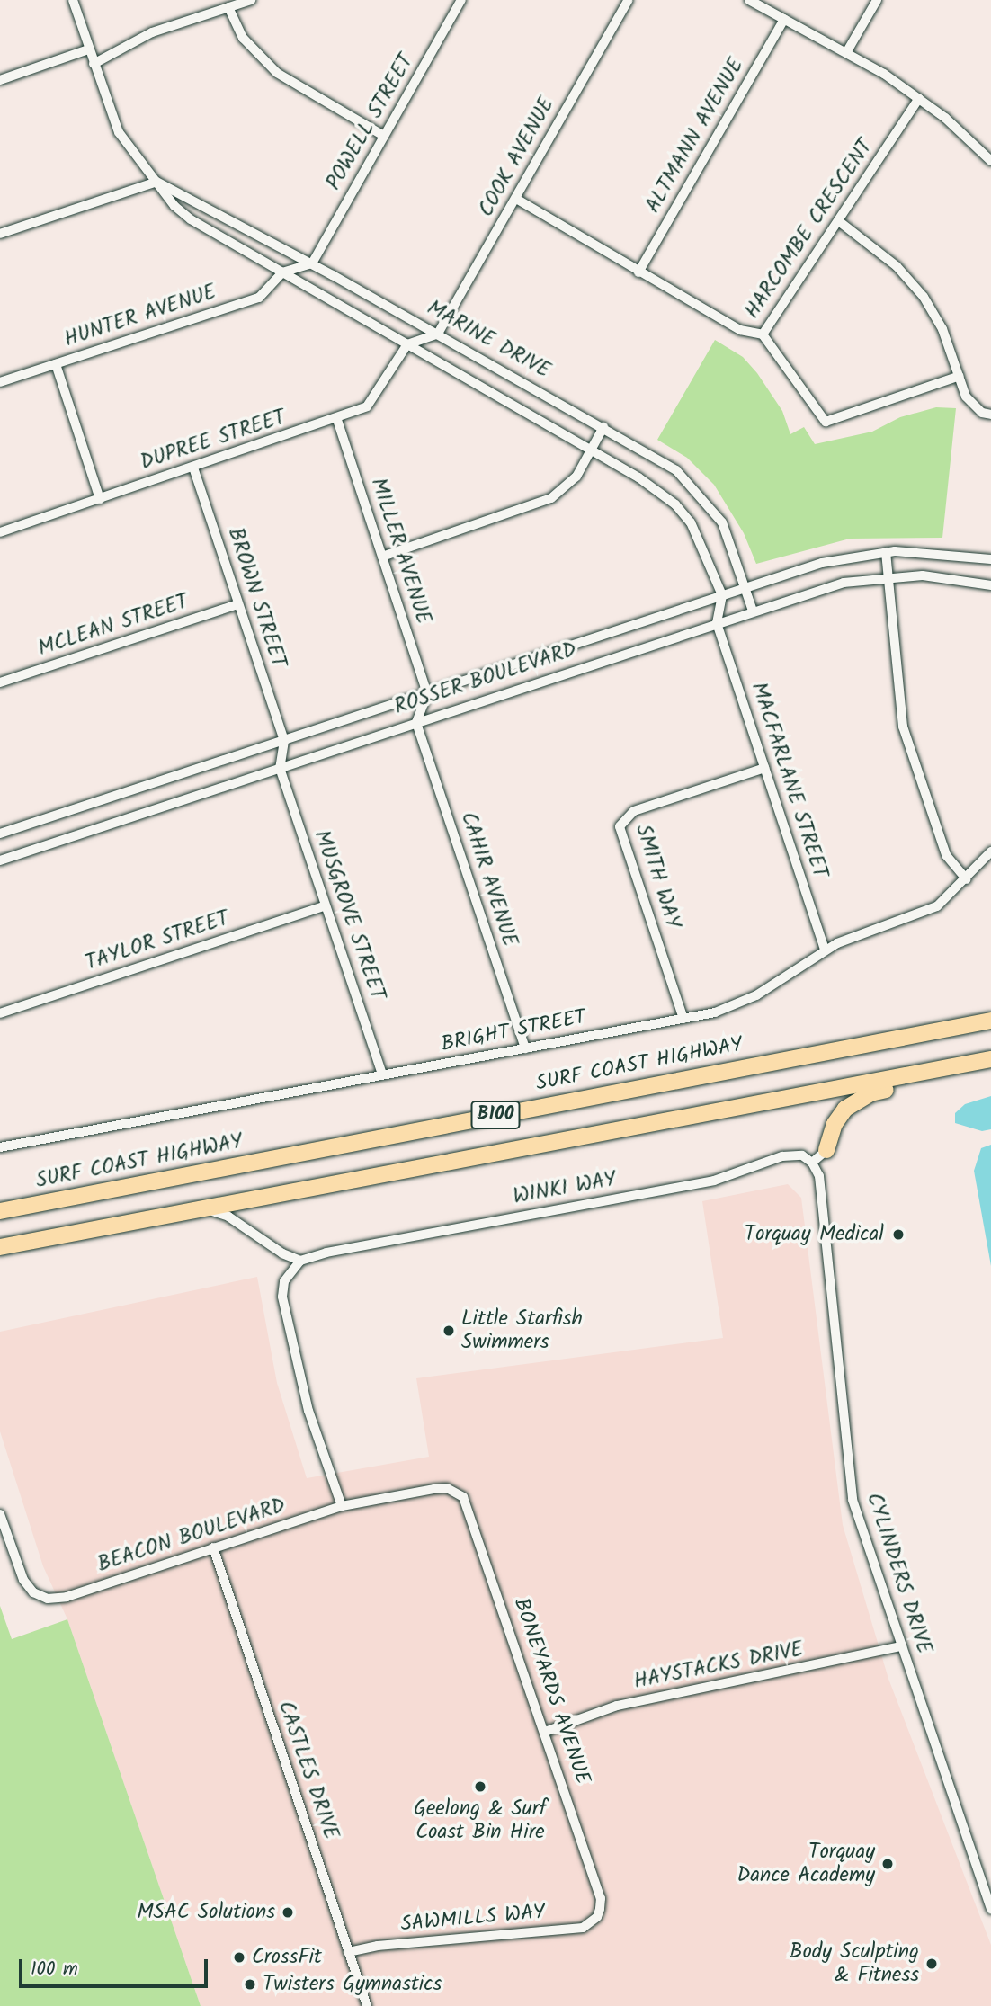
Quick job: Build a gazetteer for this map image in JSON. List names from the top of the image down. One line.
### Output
{"streets":{"main road":["SURF COAST HIGHWAY","B100"],"street":["POWELL STREET","ALTMANN AVENUE","COOK AVENUE","HARCOMBE CRESCENT","HUNTER AVENUE","MARINE DRIVE","DUPREE STREET","MILLER AVENUE","BROWN STREET","MCLEAN STREET","ROSSER BOULEVARD","MACFARLANE STREET","SMITH WAY","CAHIR AVENUE","MUSGROVE STREET","TAYLOR STREET","BRIGHT STREET","WINKI WAY","BEACON BOULEVARD","CYLINDERS DRIVE","HAYSTACKS DRIVE","BONEYARDS AVENUE","CASTLES DRIVE","SAWMILLS WAY"]},"crossings":[["POWELL STREET","MARINE DRIVE"],["ALTMANN AVENUE","HARCOMBE CRESCENT"],["COOK AVENUE","HARCOMBE CRESCENT"],["COOK AVENUE","MARINE DRIVE"],["HUNTER AVENUE","MARINE DRIVE"],["MARINE DRIVE","DUPREE STREET"],["MARINE DRIVE","ROSSER BOULEVARD"],["DUPREE STREET","MILLER AVENUE"],["DUPREE STREET","BROWN STREET"],["MILLER AVENUE","ROSSER BOULEVARD"],["BROWN STREET","MCLEAN STREET"],["BROWN STREET","ROSSER BOULEVARD"],["ROSSER BOULEVARD","MACFARLANE STREET"],["ROSSER BOULEVARD","CAHIR AVENUE"],["ROSSER BOULEVARD","MUSGROVE STREET"],["MACFARLANE STREET","SMITH WAY"],["MACFARLANE STREET","BRIGHT STREET"],["SMITH WAY","BRIGHT STREET"],["CAHIR AVENUE","BRIGHT STREET"],["MUSGROVE STREET","TAYLOR STREET"],["MUSGROVE STREET","BRIGHT STREET"],["WINKI WAY","CYLINDERS DRIVE"],["BEACON BOULEVARD","BONEYARDS AVENUE"],["BEACON BOULEVARD","CASTLES DRIVE"],["CYLINDERS DRIVE","HAYSTACKS DRIVE"],["HAYSTACKS DRIVE","BONEYARDS AVENUE"],["BONEYARDS AVENUE","SAWMILLS WAY"],["CASTLES DRIVE","SAWMILLS WAY"]],"places":["Torquay Medical","Little Starfish Swimmers","Geelong & Surf Coast Bin Hire","Torquay Dance Academy","MSAC Solutions","CrossFit","Body Sculpting & Fitness","Twisters Gymnastics"],"scale_bar":"100 m"}
